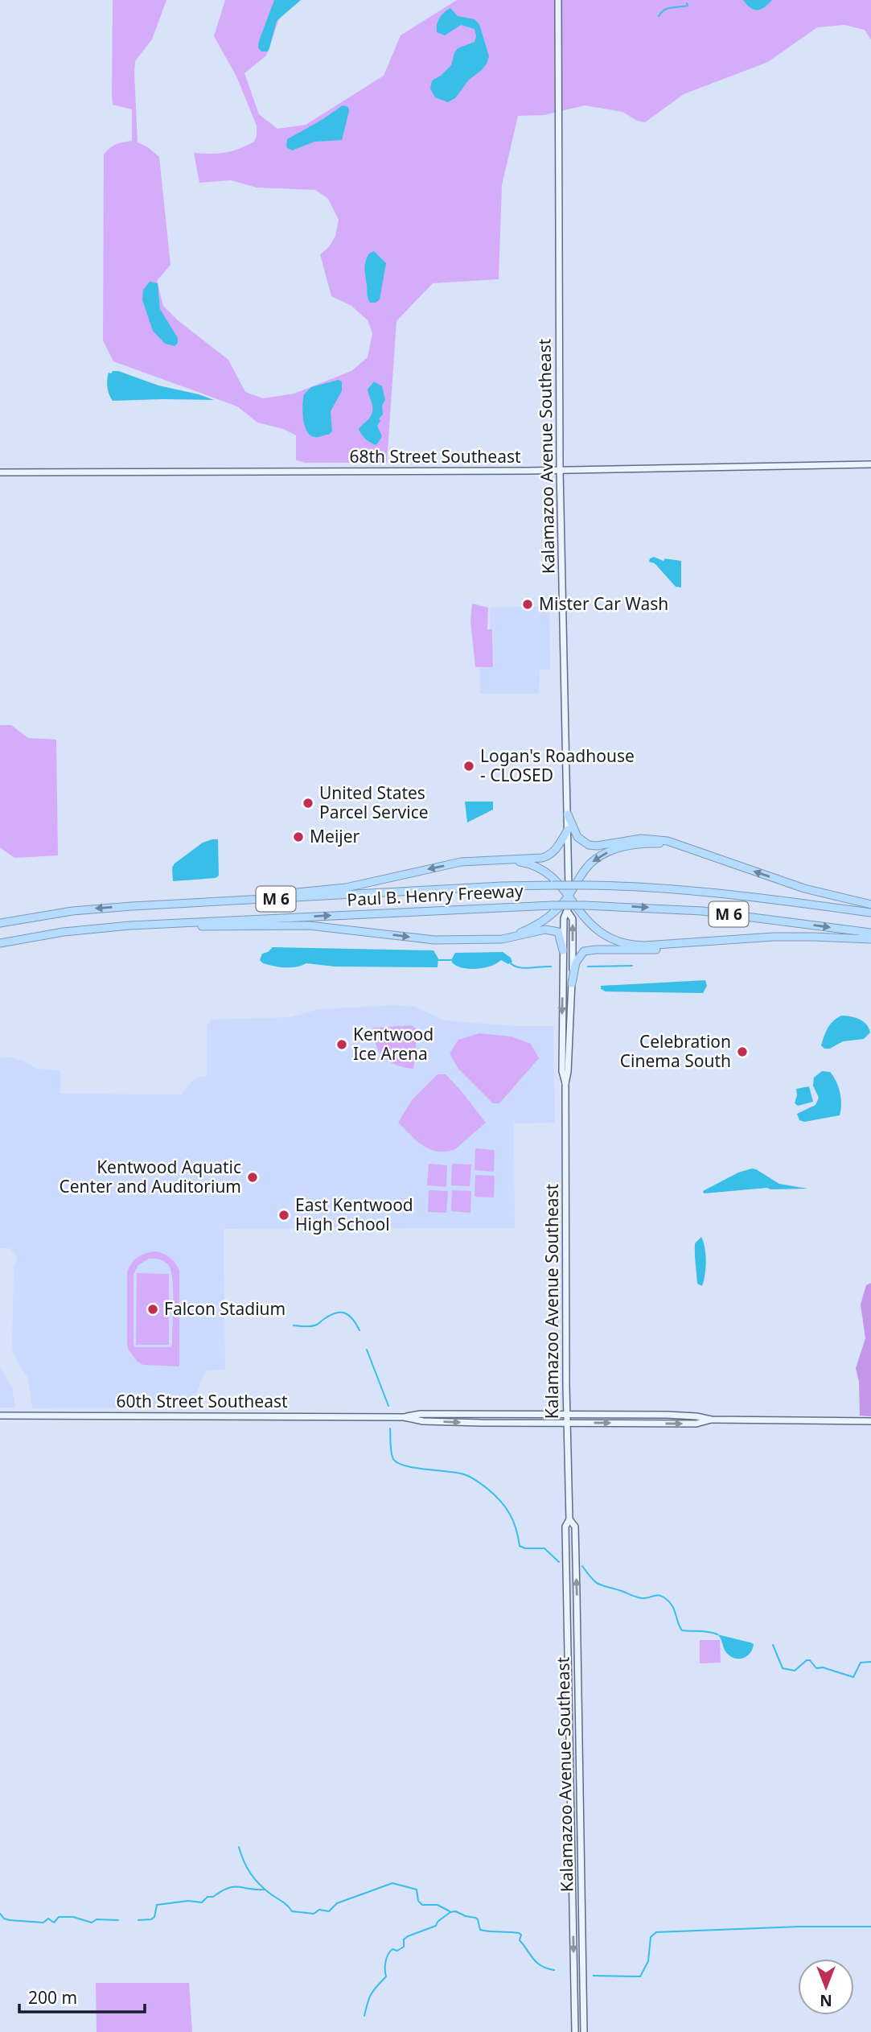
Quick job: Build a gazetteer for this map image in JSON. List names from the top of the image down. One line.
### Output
{"streets":{"highway":["Paul B. Henry Freeway","M 6"],"main road":["Kalamazoo Avenue Southeast","68th Street Southeast","60th Street Southeast"]},"crossings":[["Kalamazoo Avenue Southeast","68th Street Southeast"],["Kalamazoo Avenue Southeast","60th Street Southeast"]],"places":["Mister Car Wash","Logan's Roadhouse - CLOSED","United States Parcel Service","Meijer","Kentwood Ice Arena","Celebration Cinema South","Kentwood Aquatic Center and Auditorium","East Kentwood High School","Falcon Stadium"],"scale_bar":"200 m","north":"bottom"}
